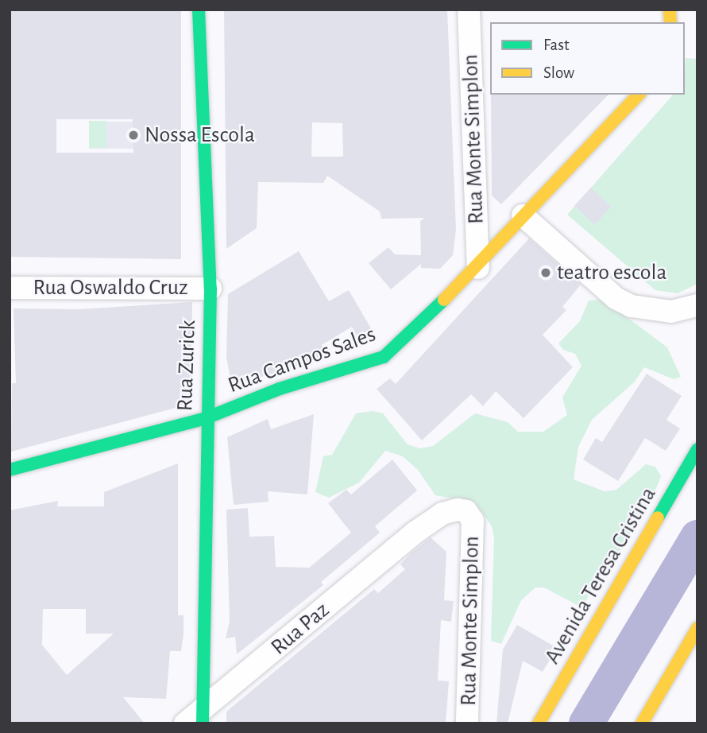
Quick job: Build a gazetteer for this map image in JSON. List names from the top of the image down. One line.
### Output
{"streets":{"street":["Rua Monte Simplon","Rua Oswaldo Cruz","Rua Campos Sales","Rua Zurick","Avenida Teresa Cristina","Rua Paz"]},"crossings":[["Rua Monte Simplon","Rua Campos Sales"],["Rua Monte Simplon","Rua Paz"],["Rua Oswaldo Cruz","Rua Zurick"],["Rua Campos Sales","Rua Zurick"],["Rua Zurick","Rua Paz"]],"places":["Nossa Escola","teatro escola"],"legend":["Fast","Slow"]}
